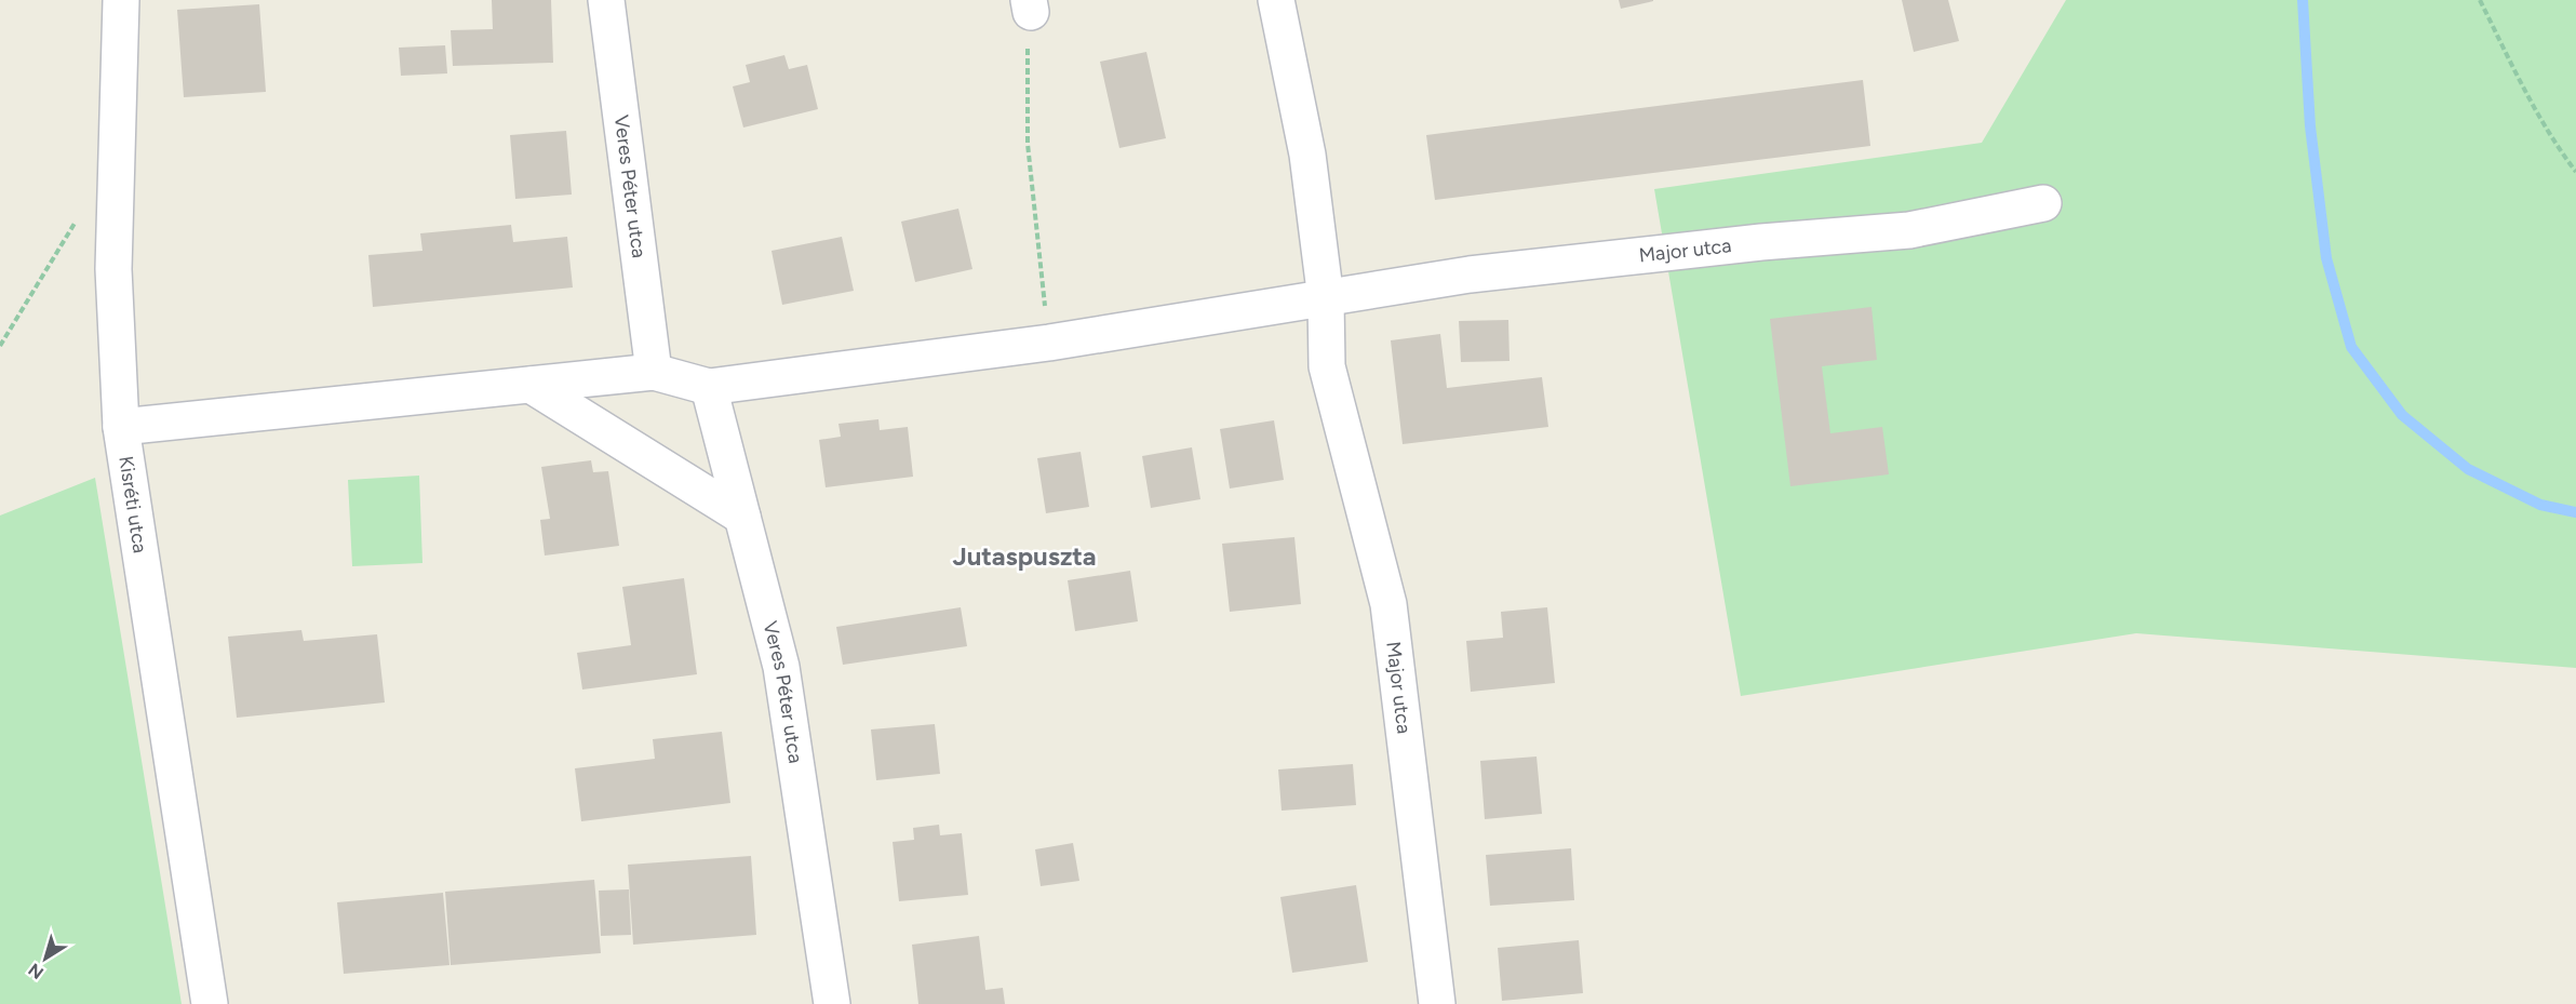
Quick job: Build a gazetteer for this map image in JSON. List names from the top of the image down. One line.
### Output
{"streets":{"street":["Veres Péter utca","Major utca","Kisréti utca"]},"districts":["Jutaspuszta"],"north":"bottom left"}
